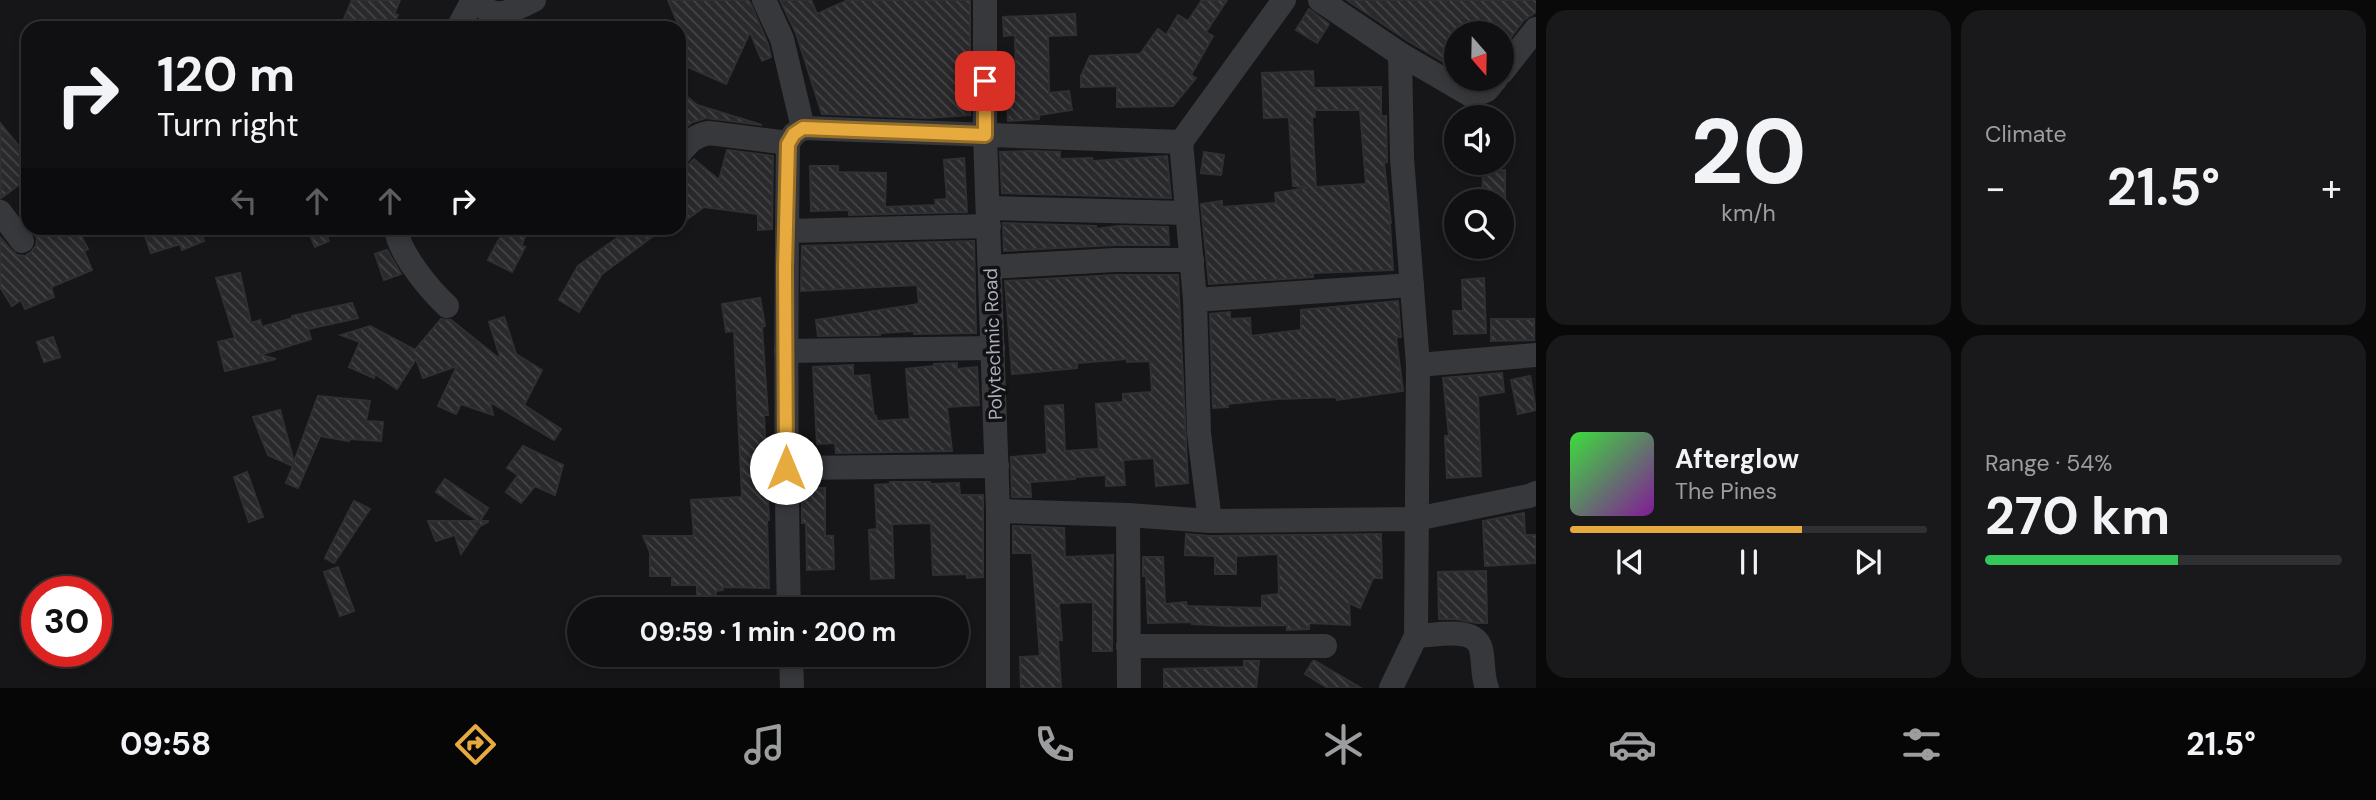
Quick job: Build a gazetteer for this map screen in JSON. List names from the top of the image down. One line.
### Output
{"streets":{"street":["Polytechnic Road"]},"north":"bottom","page":{"tile":[["20","km/h"],"Climate",["Range · 54%","270 km"]],"turn":["120 m","Turn right"],"heat":["−","21.5°","+"],"song":["Afterglow","The Pines"],"limit":"30","trip":"09:59 · 1 min · 200 m","tabs":["09:58","21.5°"]}}
